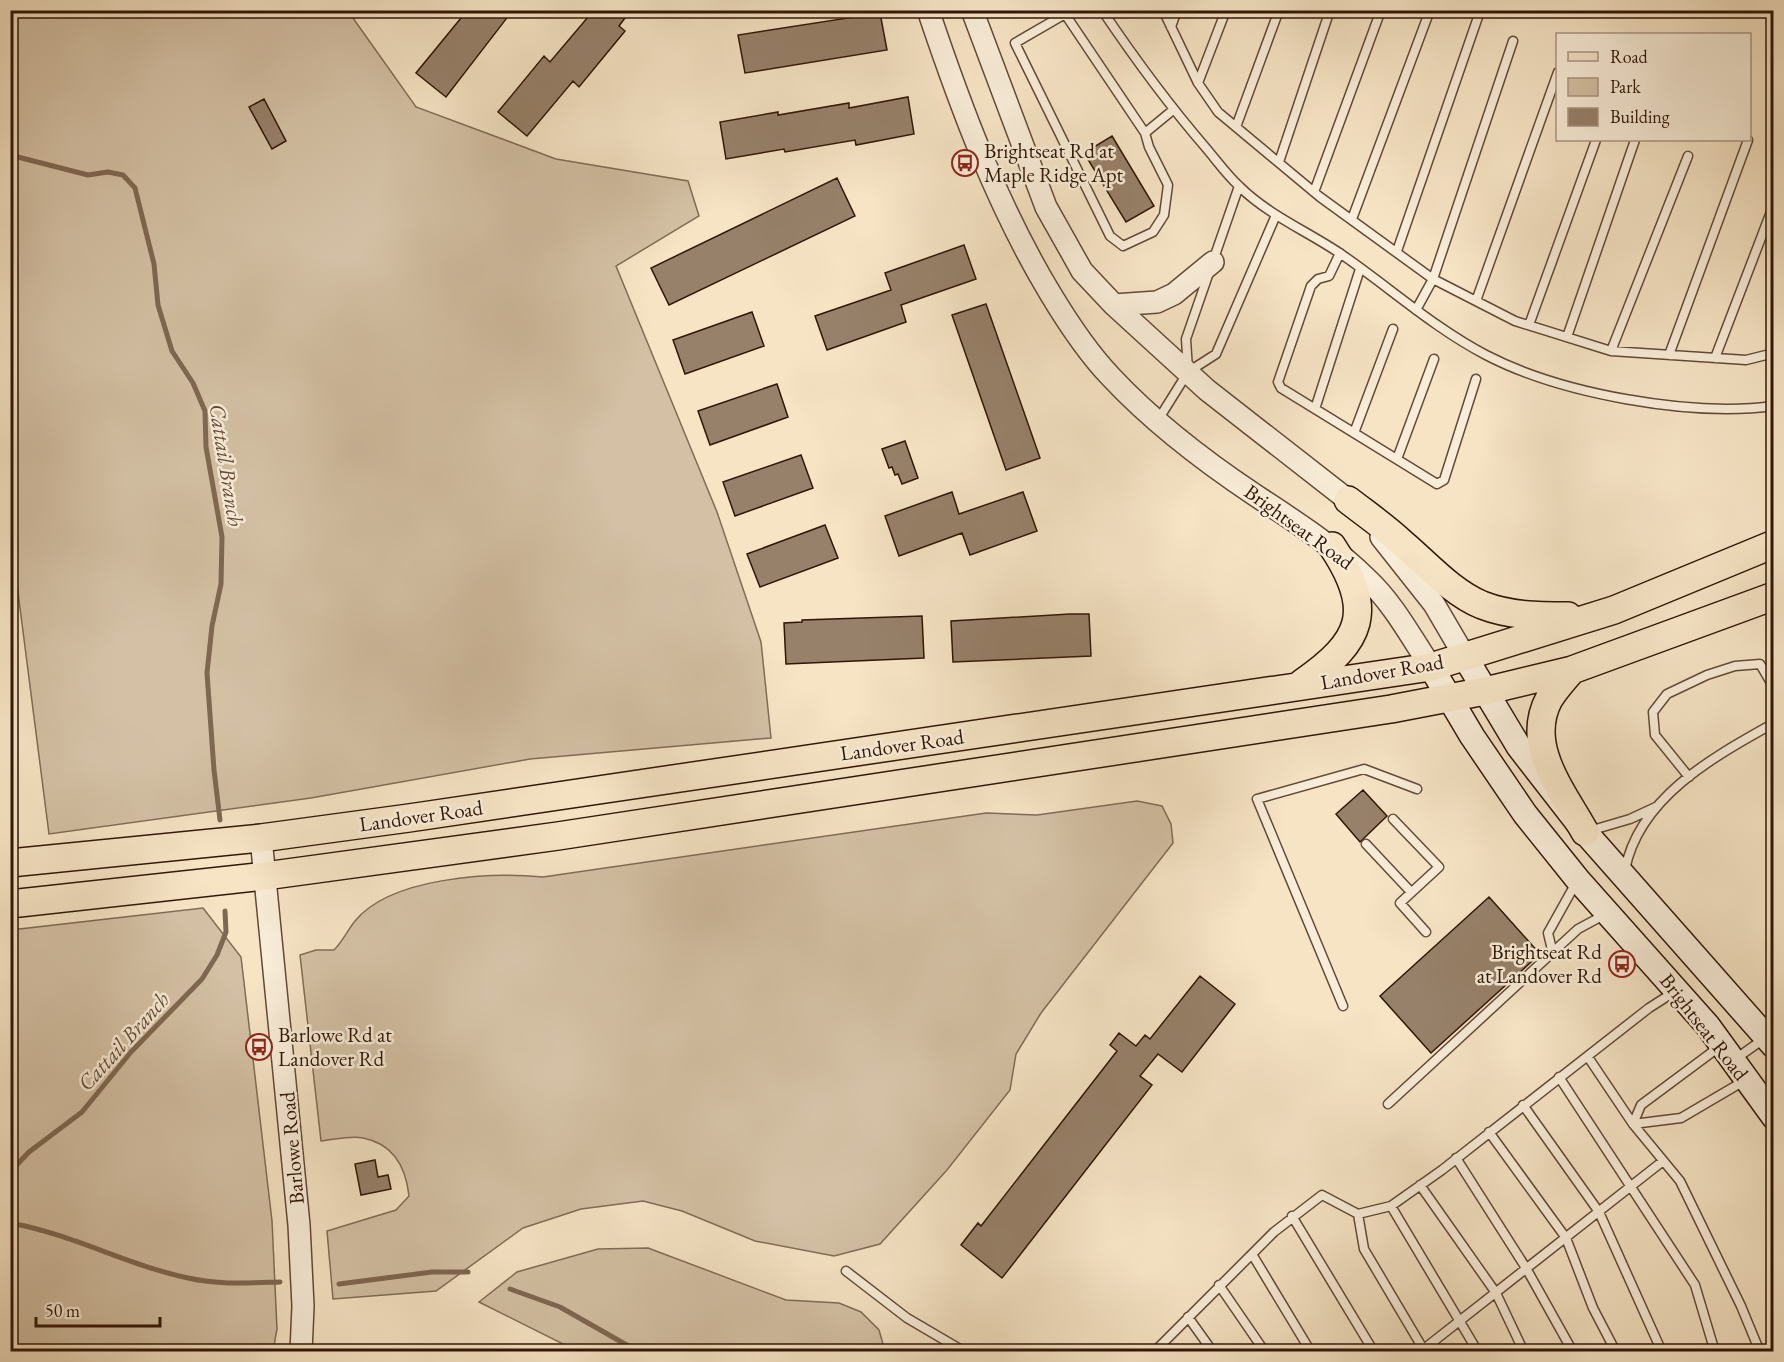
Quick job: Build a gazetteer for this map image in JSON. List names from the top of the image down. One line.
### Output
{"streets":{"main road":["Brightseat Road","Landover Road"],"street":["Barlowe Road"]},"crossings":[["Brightseat Road","Landover Road"],["Landover Road","Barlowe Road"]],"water":["Cattail Branch"],"places":{"bus stop":["Brightseat Rd at Maple Ridge Apt","Brightseat Rd at Landover Rd","Barlowe Rd at Landover Rd"]},"legend":["Road","Park","Building"],"scale_bar":"50 m"}
